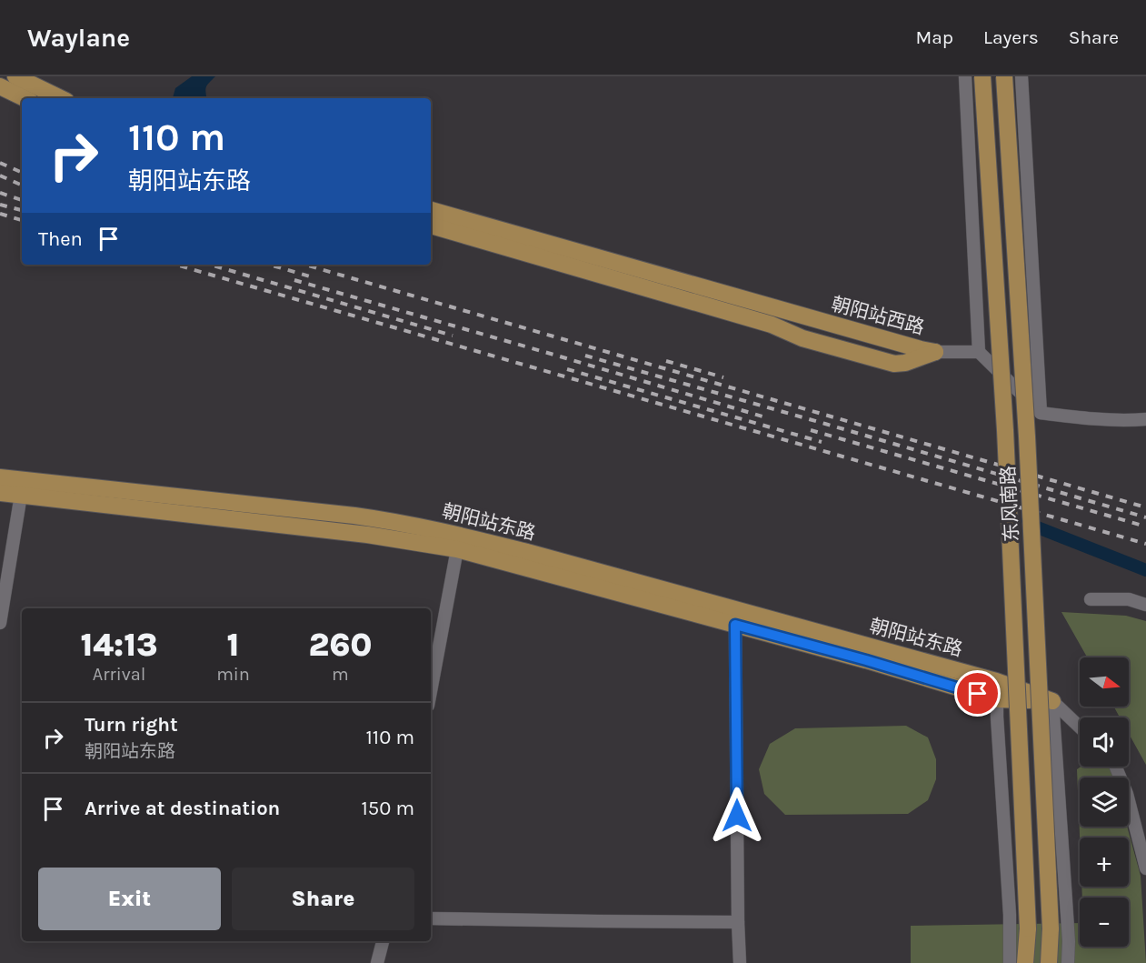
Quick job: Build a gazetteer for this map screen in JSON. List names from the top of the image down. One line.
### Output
{"streets":{"main road":["朝阳站西路","东风南路","朝阳站东路"]},"north":"right","page":{"header":"Waylane","nav":["Map","Layers","Share"],"turn":["110 m","朝阳站东路"],"then":"Then","eta":["14:13","Arrival","1","min","260","m"],"map_buttons":["+","−"],"list":[{"name":"Turn right","note":"朝阳站东路","value":"110 m"},{"name":"Arrive at destination","value":"150 m"}],"buttons":["Exit","Share"]}}
